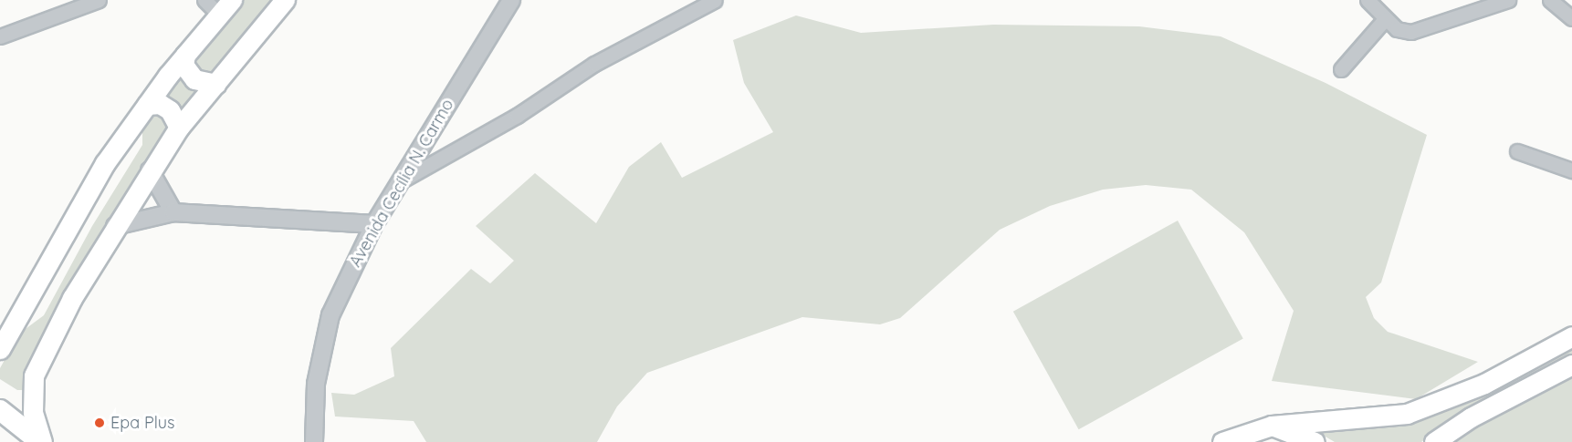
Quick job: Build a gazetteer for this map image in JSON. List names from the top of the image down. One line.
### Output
{"streets":{"street":["Avenida Cecília N. Carmo"]},"places":["Epa Plus"]}
